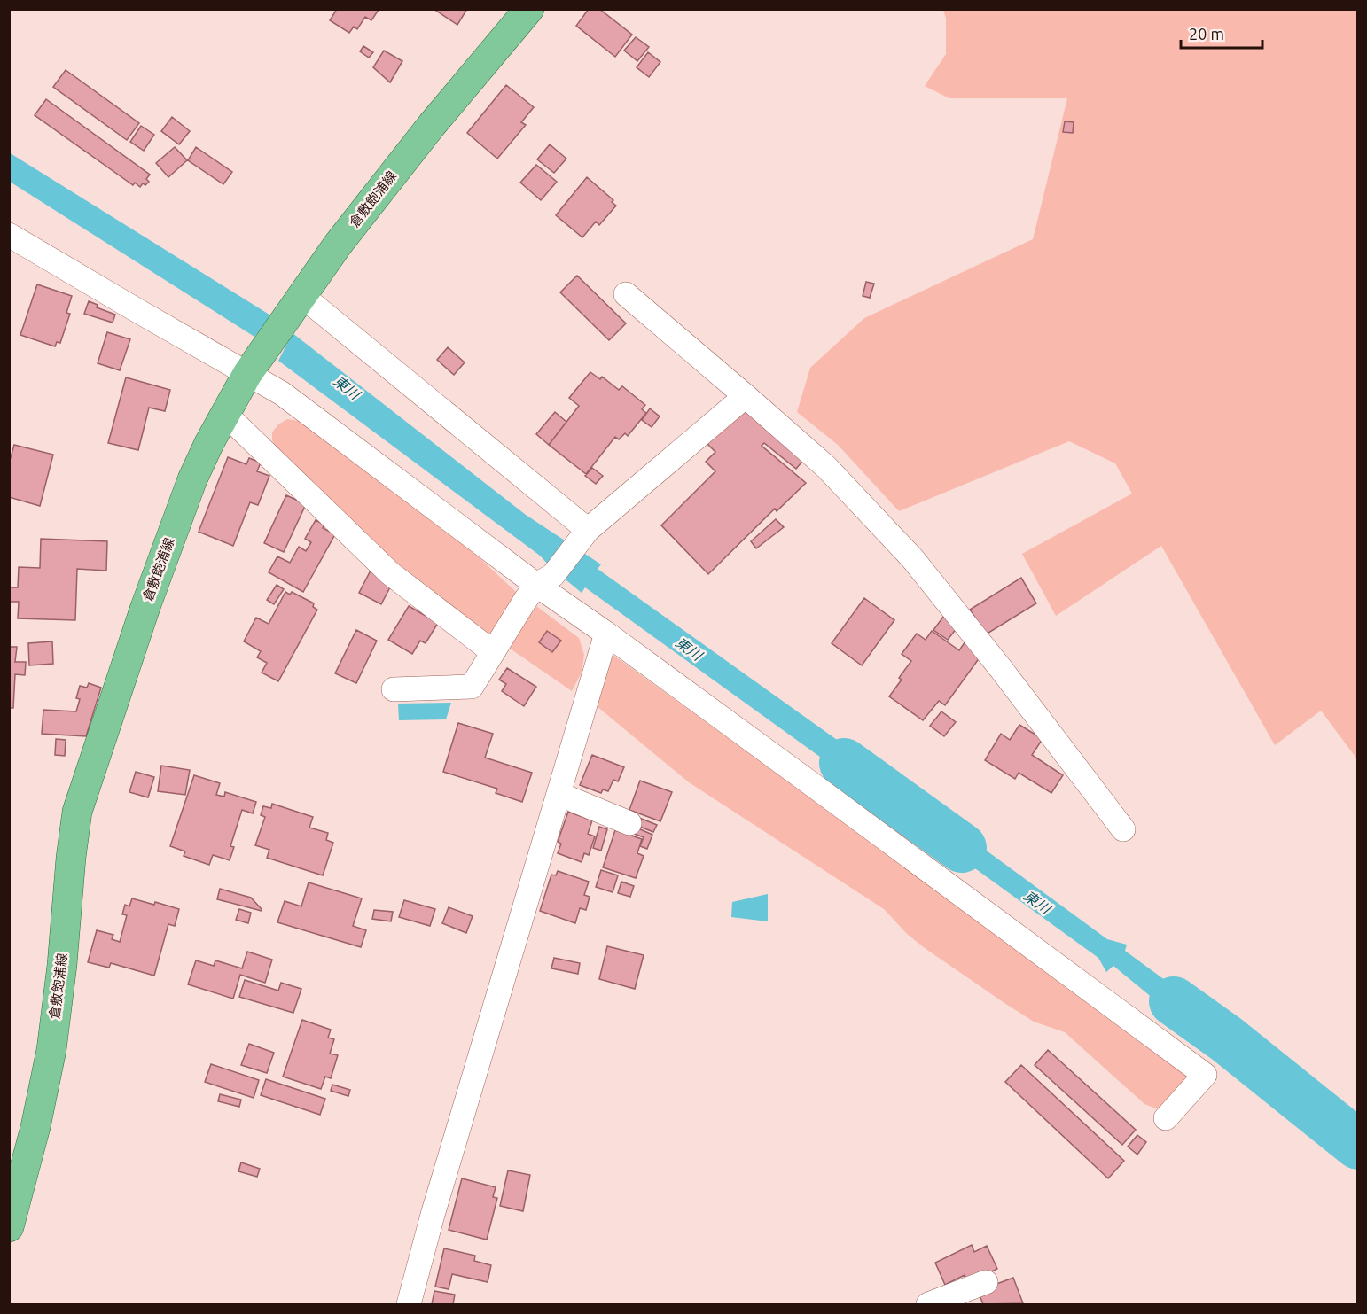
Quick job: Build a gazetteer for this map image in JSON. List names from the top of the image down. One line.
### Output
{"streets":{"main road":["倉敷飽浦線"]},"water":["東川"],"scale_bar":"20 m"}
